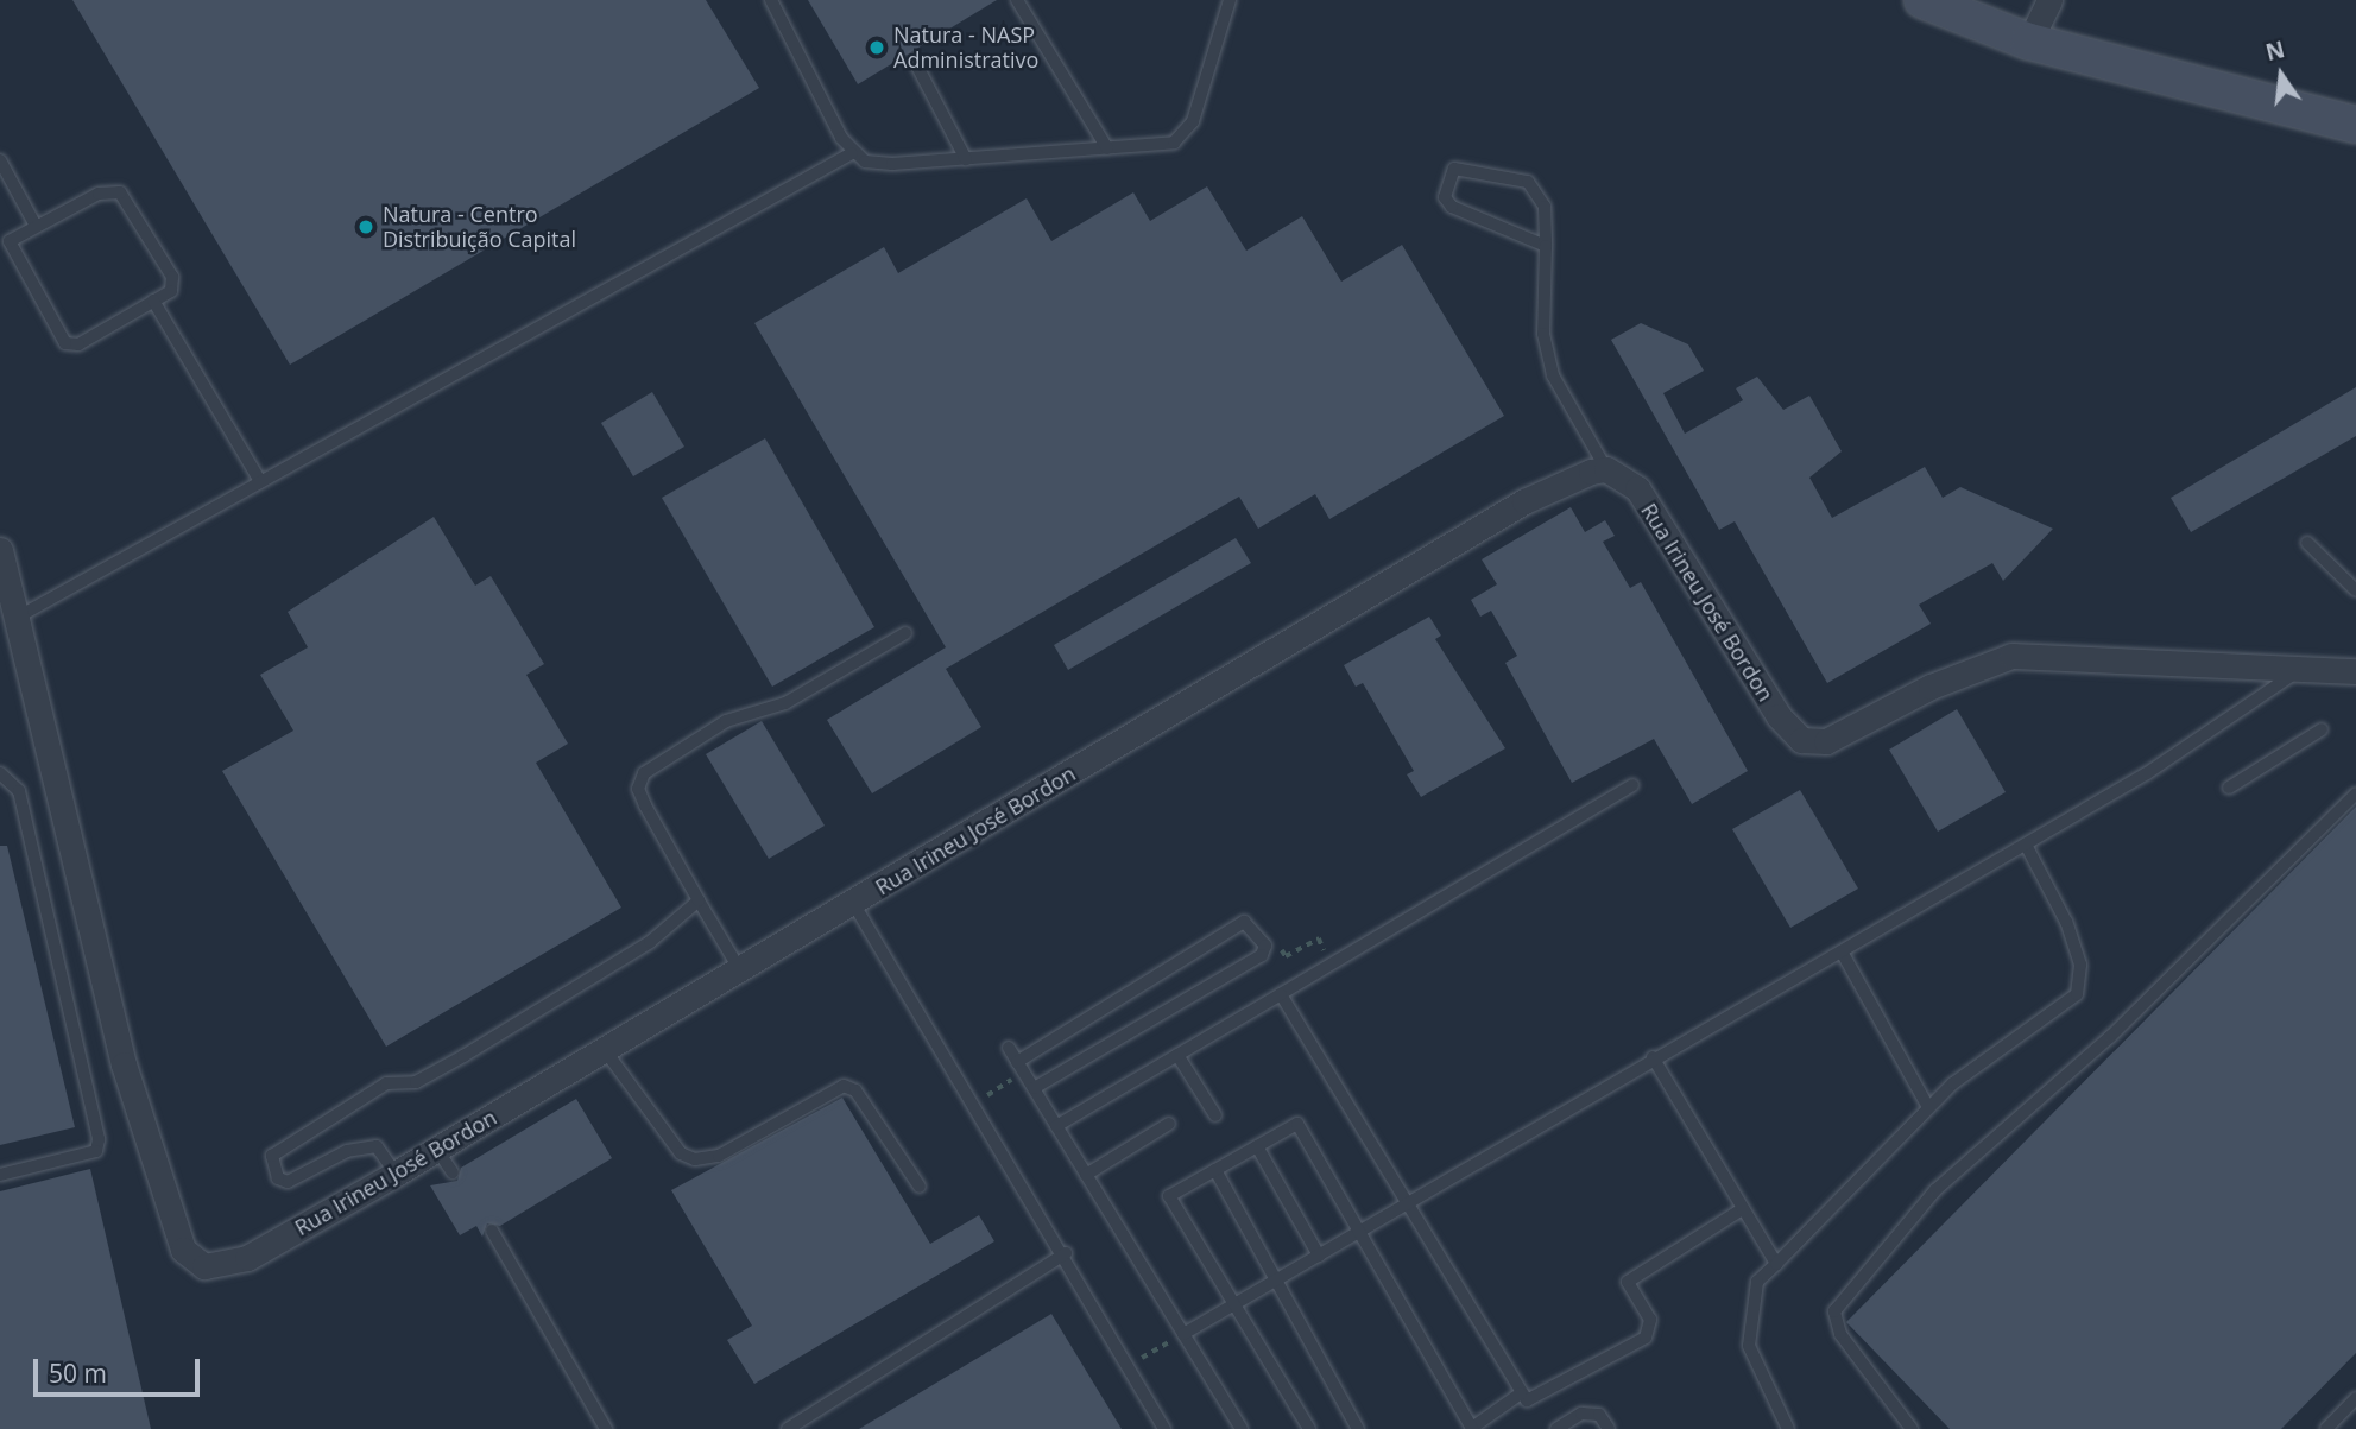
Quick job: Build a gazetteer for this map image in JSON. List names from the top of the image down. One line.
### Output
{"streets":{"street":["Rua Irineu José Bordon"]},"places":["Natura - NASP Administrativo","Natura - Centro Distribuição Capital"],"scale_bar":"50 m","north":"top"}
